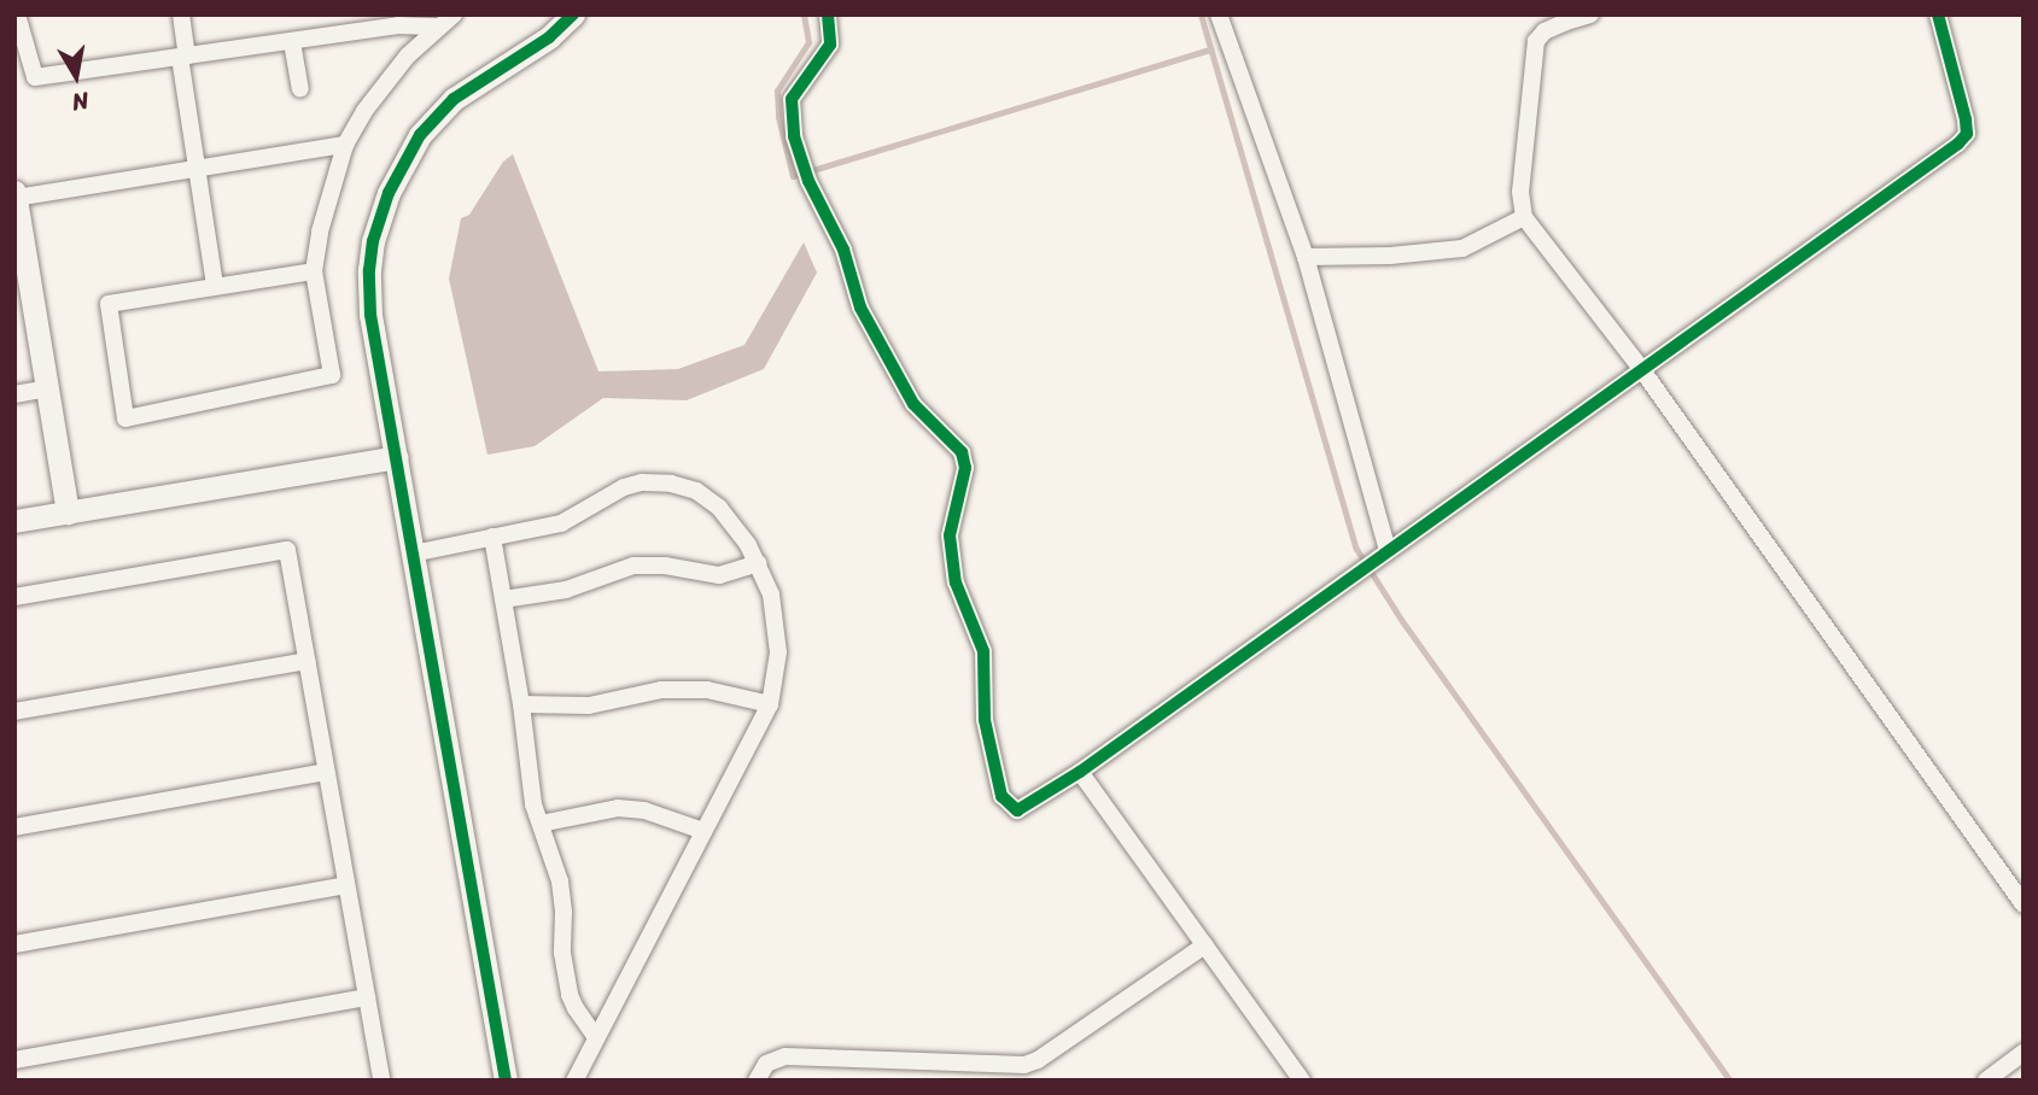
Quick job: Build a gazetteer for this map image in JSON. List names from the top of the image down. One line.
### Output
{"north":"bottom"}
